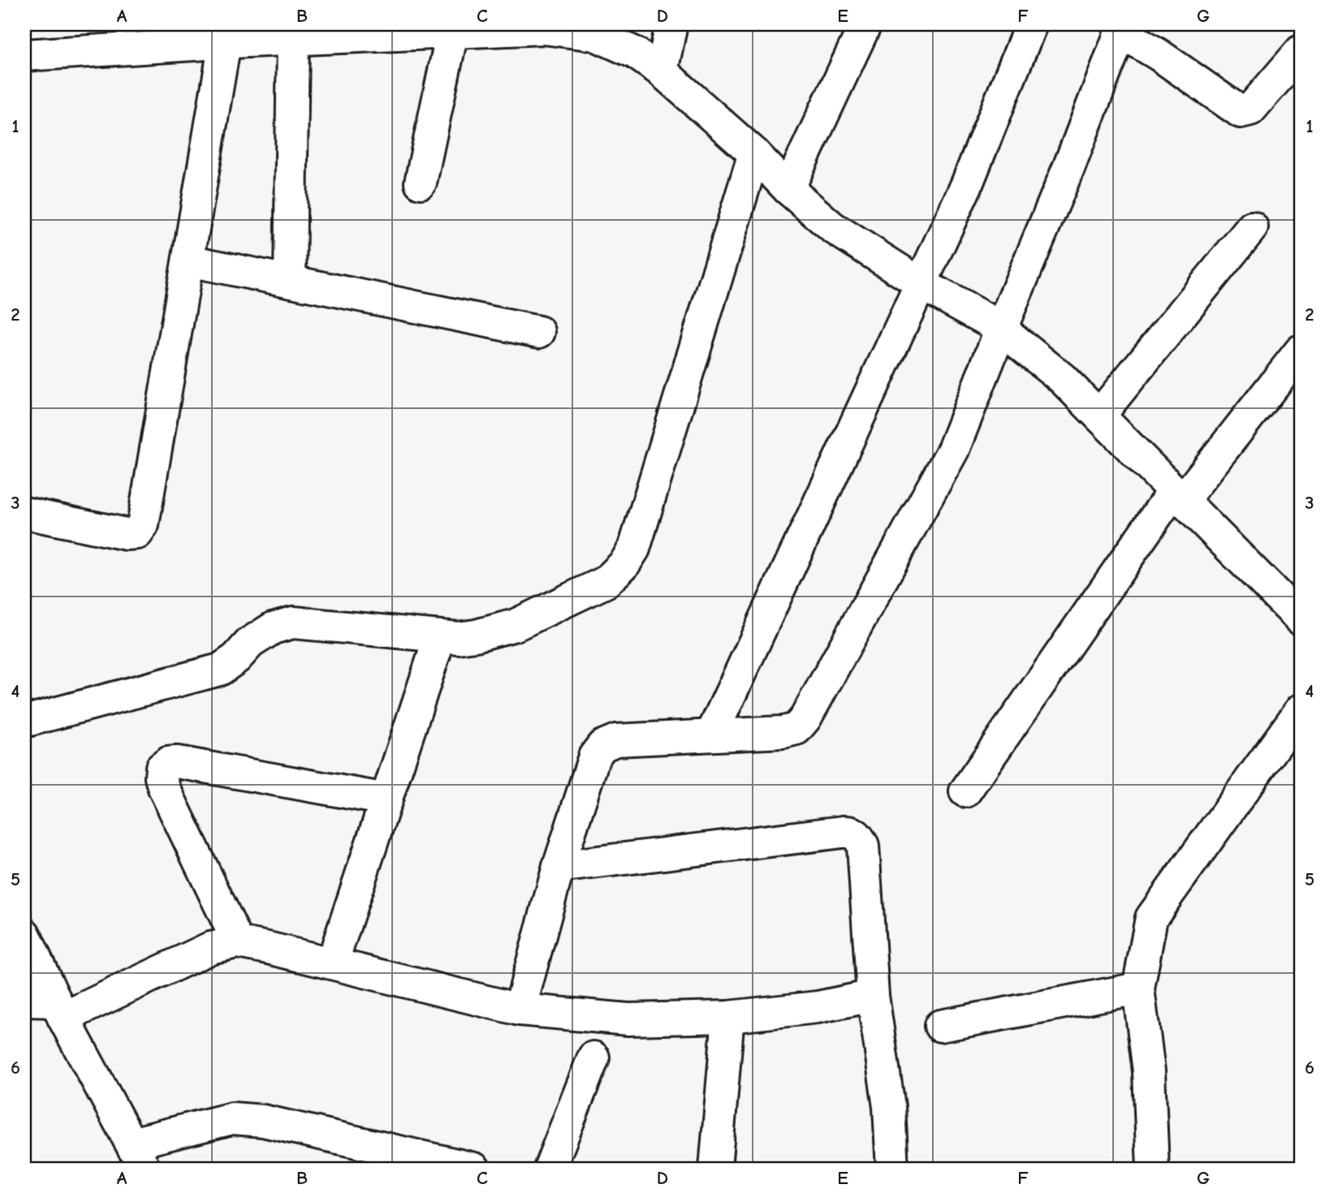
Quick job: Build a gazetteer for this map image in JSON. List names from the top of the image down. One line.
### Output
{"grid":{"columns":["A","B","C","D","E","F","G"],"rows":["1","2","3","4","5","6"]}}
